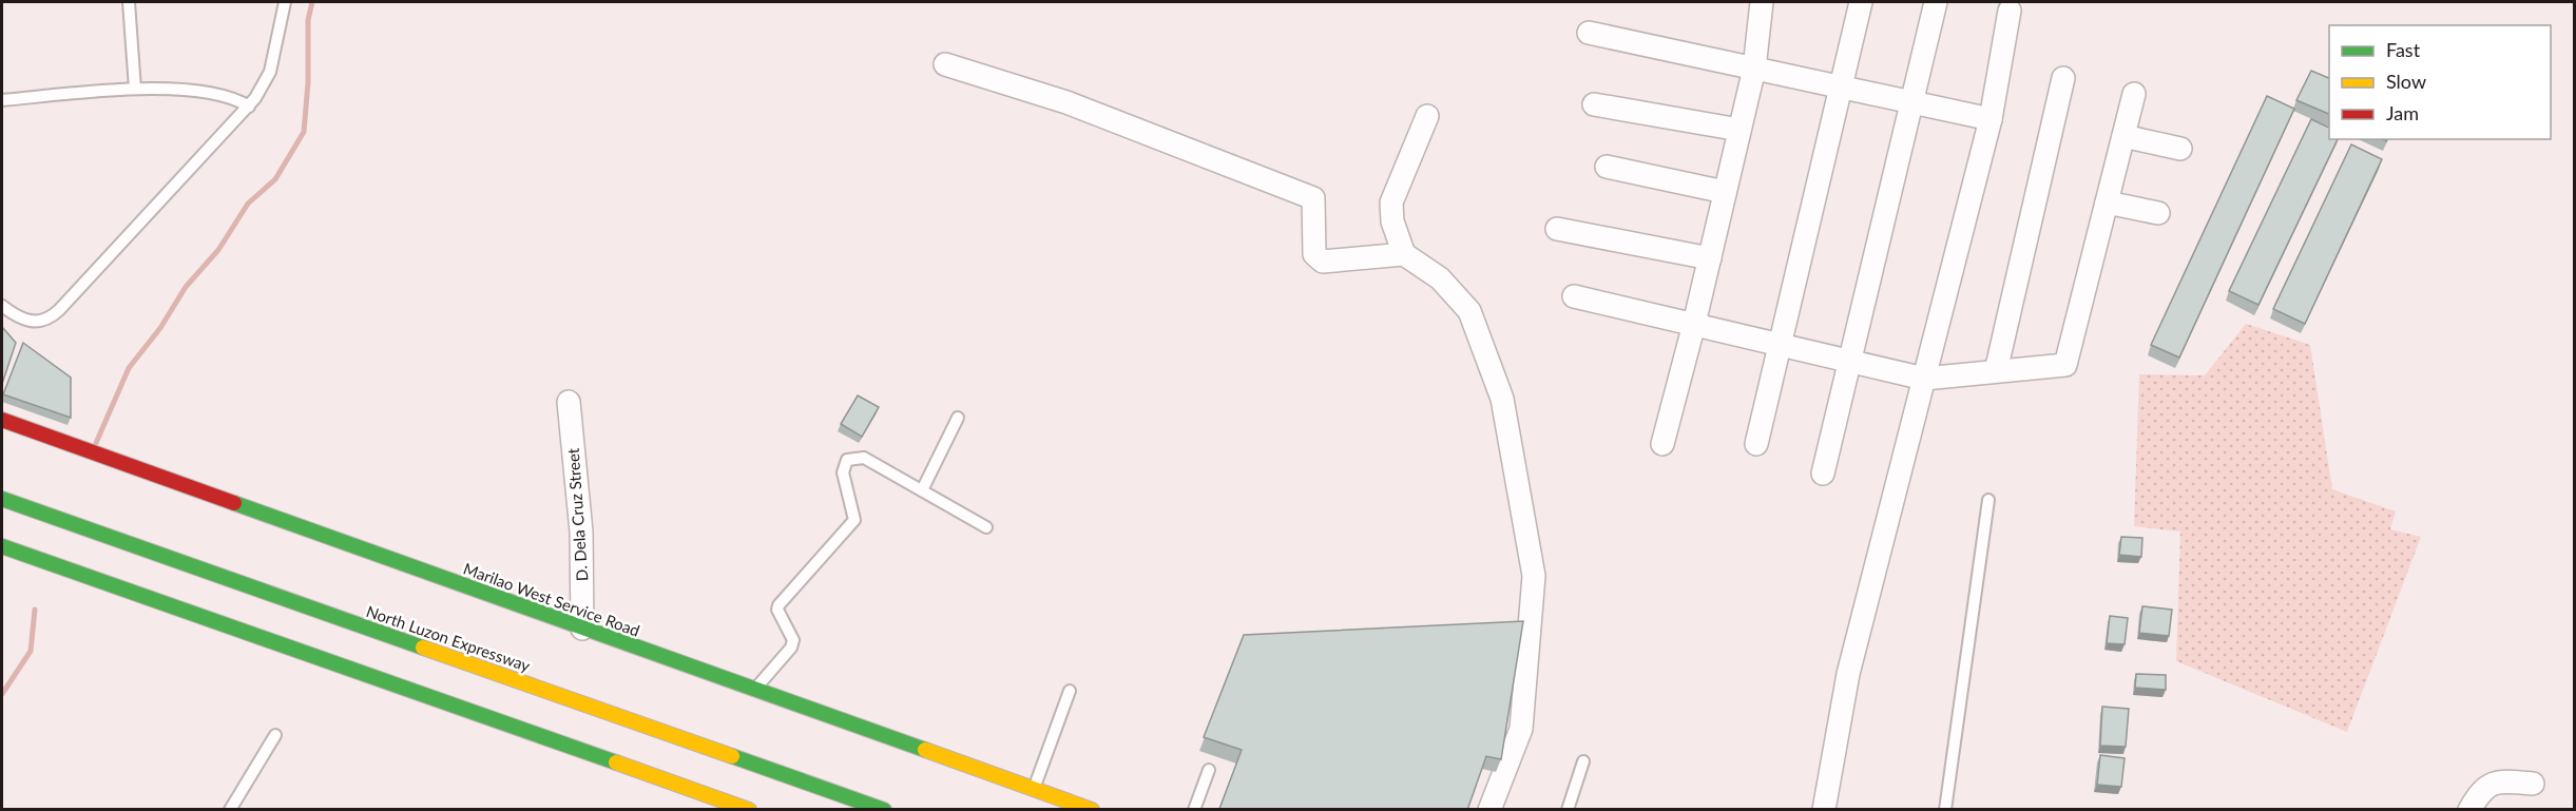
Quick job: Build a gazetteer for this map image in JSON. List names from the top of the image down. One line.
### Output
{"streets":{"main road":["Marilao West Service Road","North Luzon Expressway"],"street":["D. Dela Cruz Street"]},"crossings":[["D. Dela Cruz Street","Marilao West Service Road"]],"legend":["Fast","Slow","Jam"]}
